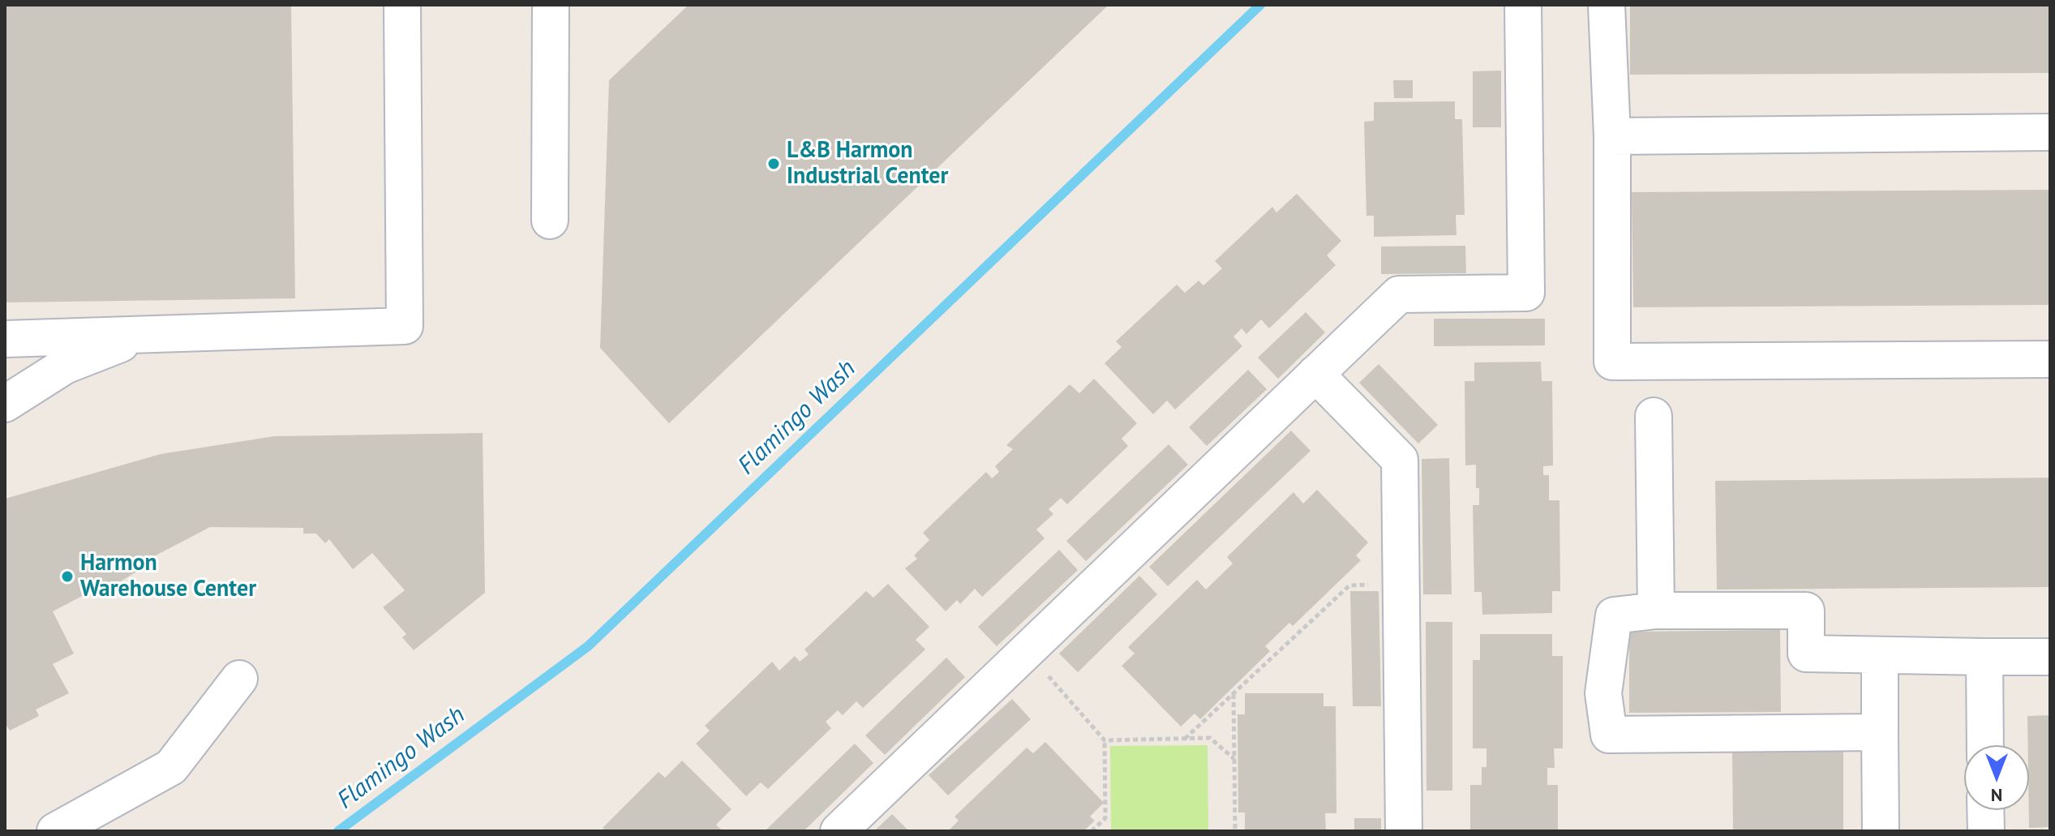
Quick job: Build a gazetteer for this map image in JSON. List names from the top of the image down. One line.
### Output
{"water":["Flamingo Wash"],"places":["L&B Harmon Industrial Center","Harmon Warehouse Center"],"north":"bottom"}
